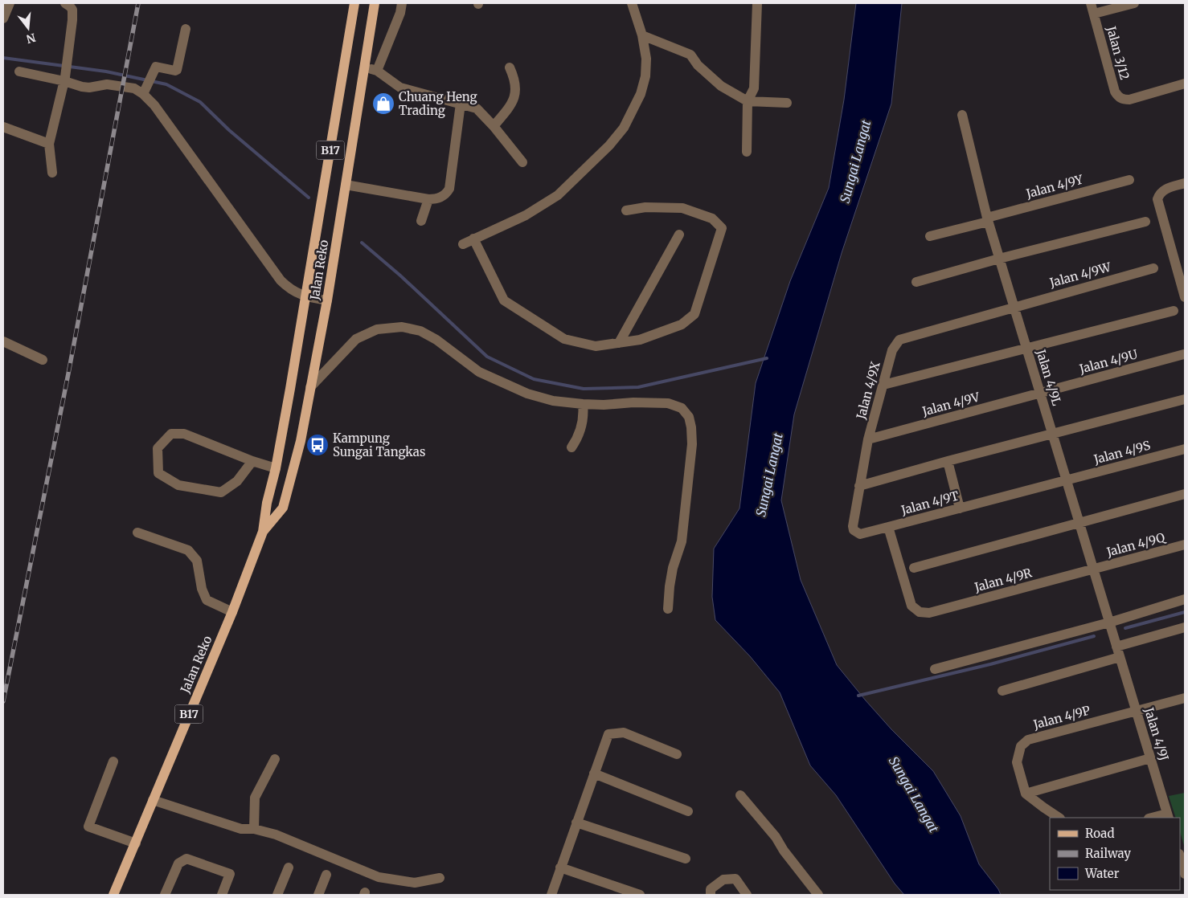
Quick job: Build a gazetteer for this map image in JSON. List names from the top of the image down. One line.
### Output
{"streets":{"main road":["B17","Jalan Reko"],"street":["Jalan 3/12","Jalan 4/9Y","Jalan 4/9W","Jalan 4/9U","Jalan 4/9L","Jalan 4/9X","Jalan 4/9V","Jalan 4/9S","Jalan 4/9T","Jalan 4/9Q","Jalan 4/9R","Jalan 4/9P","Jalan 4/9J"]},"crossings":[["Jalan 4/9Y","Jalan 4/9L"],["Jalan 4/9W","Jalan 4/9L"],["Jalan 4/9W","Jalan 4/9X"],["Jalan 4/9U","Jalan 4/9L"],["Jalan 4/9U","Jalan 4/9V"],["Jalan 4/9L","Jalan 4/9X"],["Jalan 4/9L","Jalan 4/9V"],["Jalan 4/9L","Jalan 4/9S"],["Jalan 4/9L","Jalan 4/9T"],["Jalan 4/9L","Jalan 4/9Q"],["Jalan 4/9L","Jalan 4/9R"],["Jalan 4/9L","Jalan 4/9J"],["Jalan 4/9X","Jalan 4/9V"],["Jalan 4/9X","Jalan 4/9T"],["Jalan 4/9S","Jalan 4/9T"],["Jalan 4/9T","Jalan 4/9R"],["Jalan 4/9Q","Jalan 4/9R"],["Jalan 4/9P","Jalan 4/9J"]],"water":["Sungai Langat"],"places":{"shop":["Chuang Heng Trading"],"bus stop":["Kampung Sungai Tangkas"]},"legend":["Road","Railway","Water"],"north":"bottom"}
